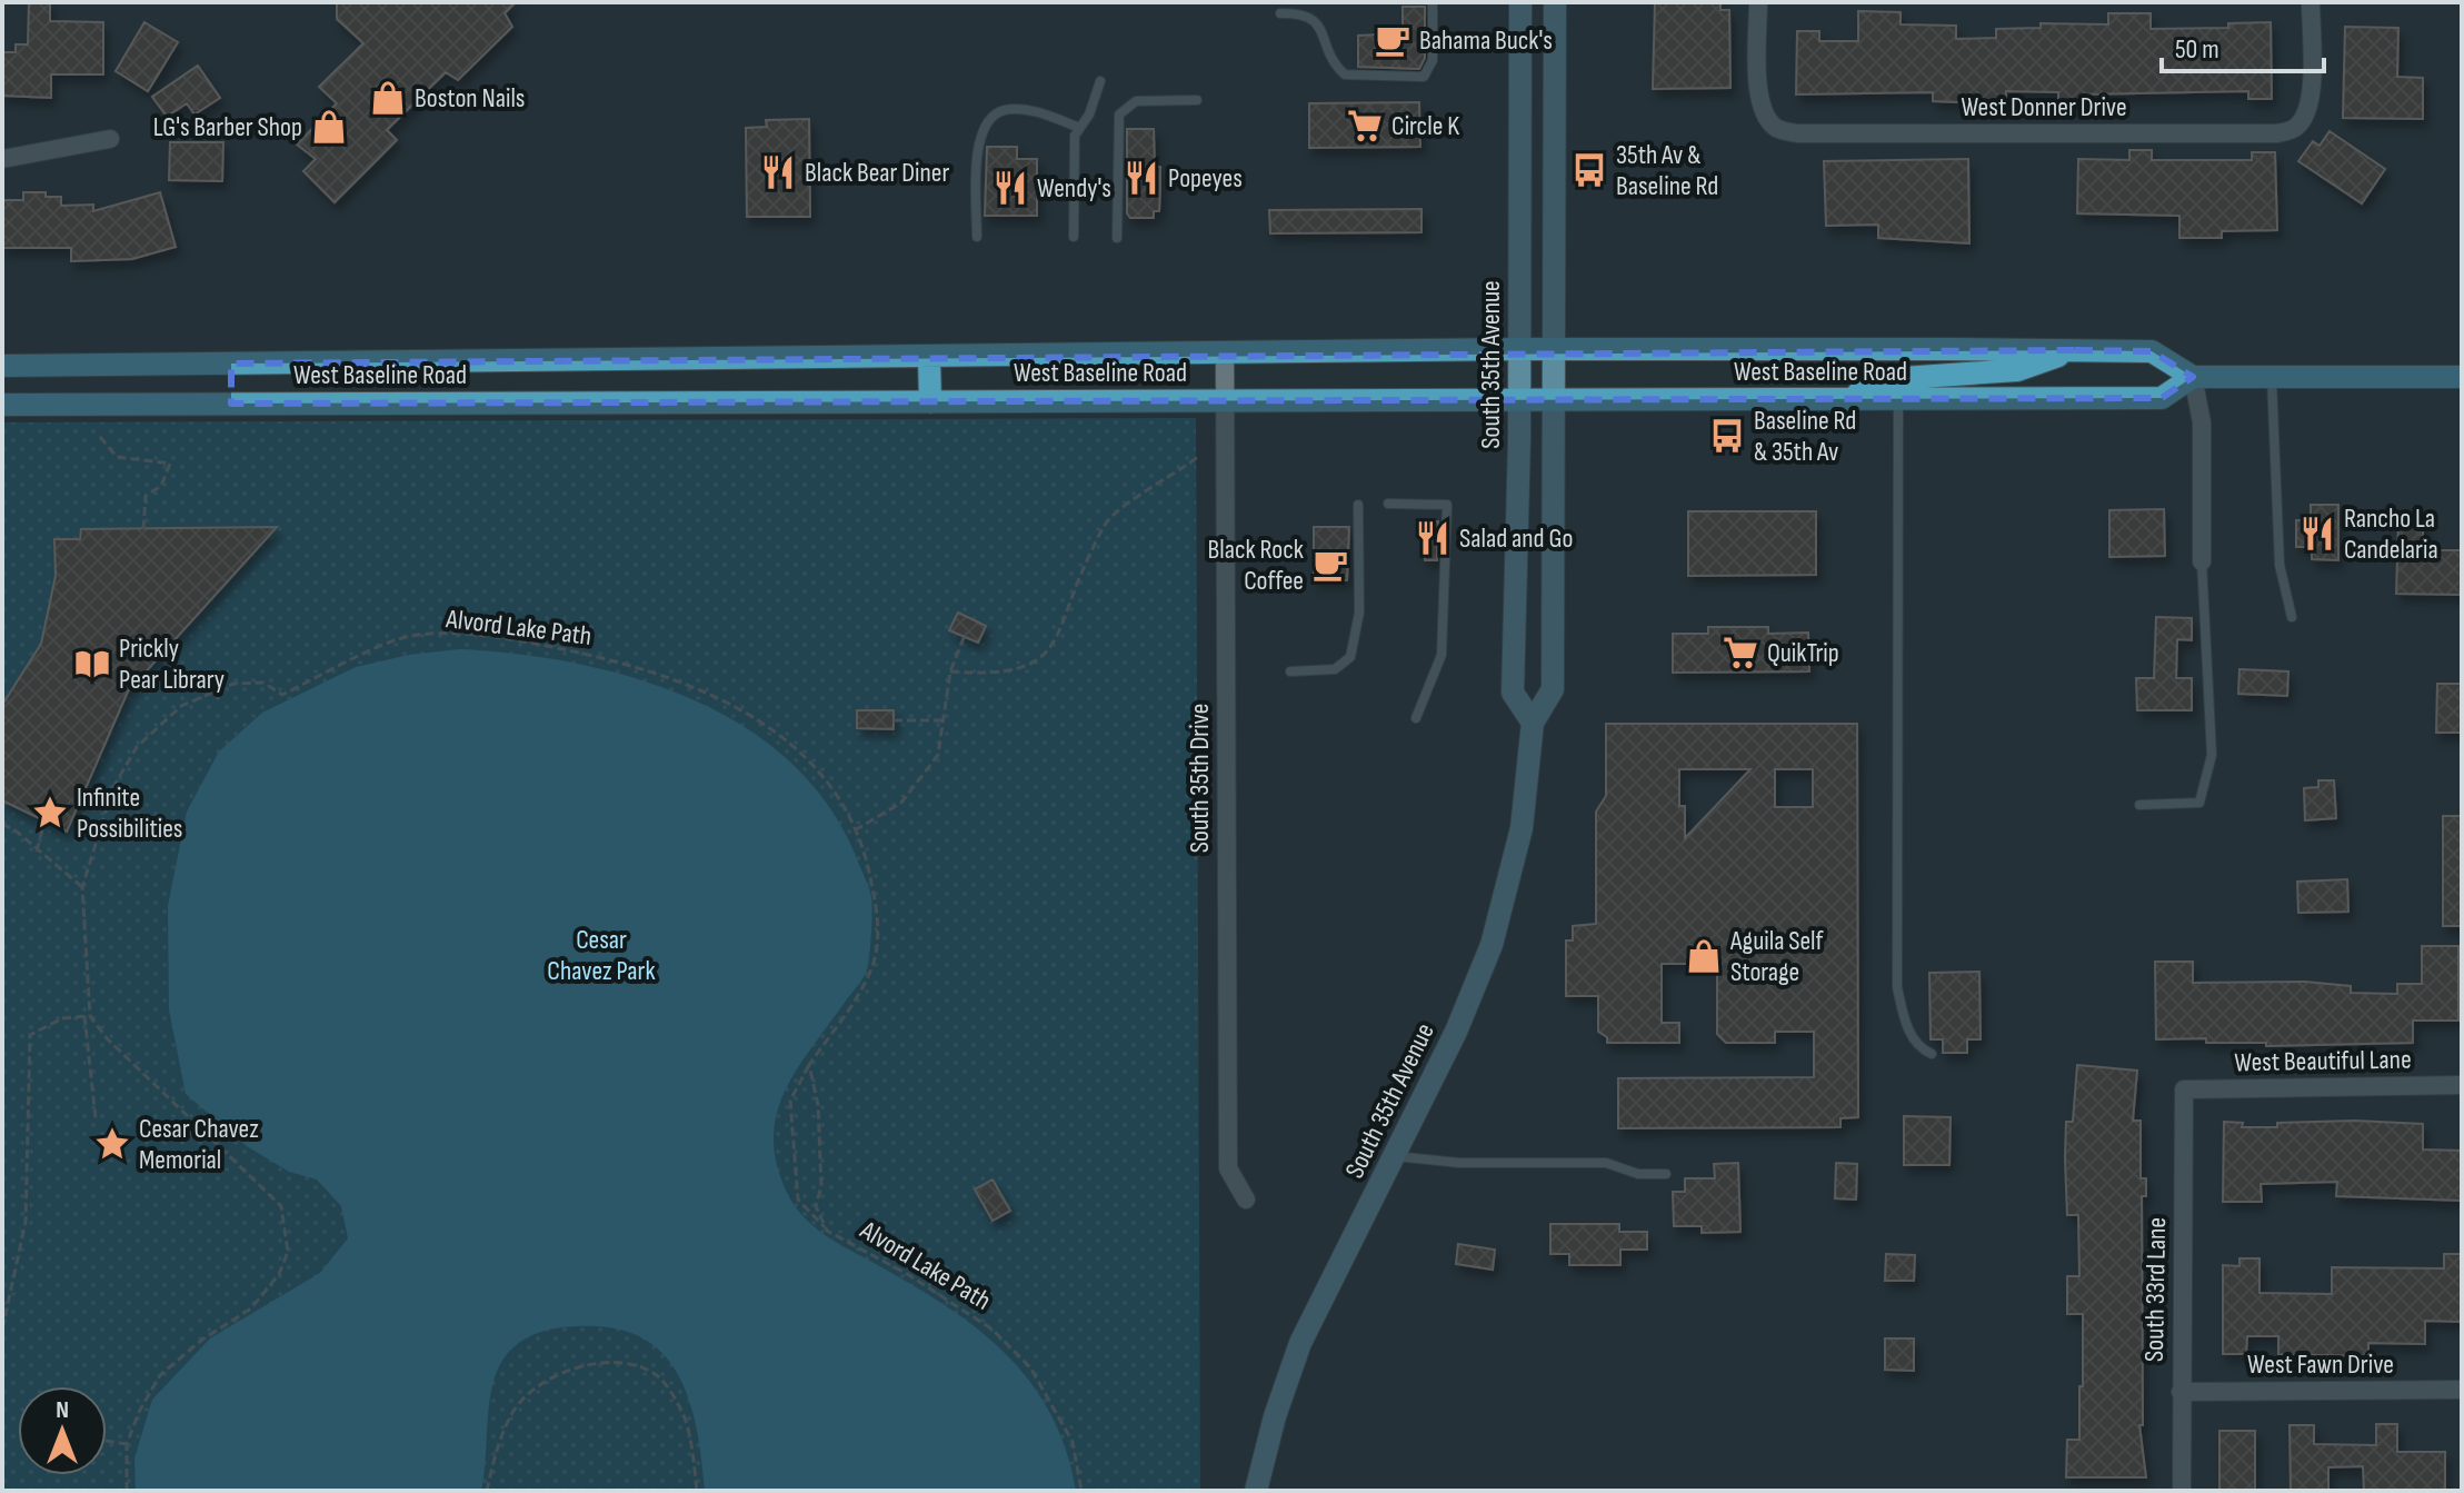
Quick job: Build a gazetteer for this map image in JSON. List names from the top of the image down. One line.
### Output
{"streets":{"main road":["South 35th Avenue","West Baseline Road"],"street":["West Donner Drive","South 35th Drive","West Beautiful Lane","South 33rd Lane","West Fawn Drive"],"path":["Alvord Lake Path"]},"crossings":[["South 35th Avenue","West Baseline Road"],["West Baseline Road","South 35th Drive"],["West Beautiful Lane","South 33rd Lane"],["South 33rd Lane","West Fawn Drive"]],"parks":["Cesar Chavez Park"],"places":{"cafe":["Bahama Buck's","Black Rock Coffee"],"shop":["Boston Nails","LG's Barber Shop","Aguila Self Storage"],"supermarket":["Circle K","QuikTrip"],"bus stop":["35th Av & Baseline Rd","Baseline Rd & 35th Av"],"restaurant":["Black Bear Diner","Popeyes","Wendy's","Rancho La Candelaria","Salad and Go"],"library":["Prickly Pear Library"],"place":["Infinite Possibilities","Cesar Chavez Memorial"]},"scale_bar":"50 m","north":"top"}
